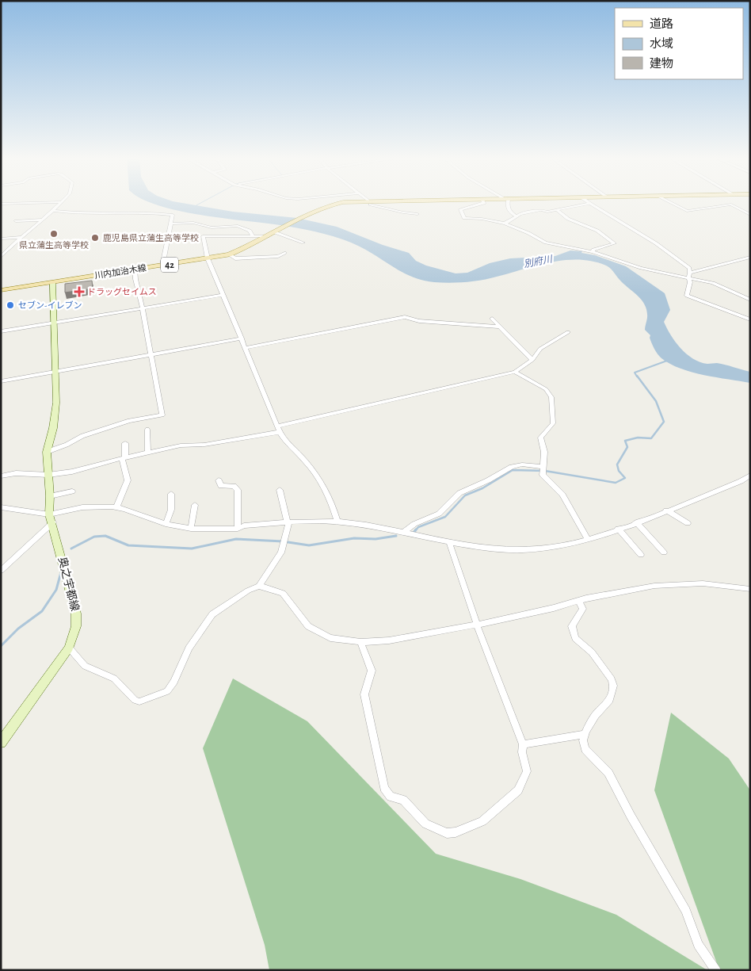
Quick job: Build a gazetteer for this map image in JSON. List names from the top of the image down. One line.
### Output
{"streets":{"main road":["42","川内加治木線"],"street":["奥之宇都線"]},"water":["別府川"],"places":{"other":["県立蒲生高等学校","鹿児島県立蒲生高等学校","セブン-イレブン"],"health":["ドラッグセイムス"]},"legend":["道路","水域","建物"]}
